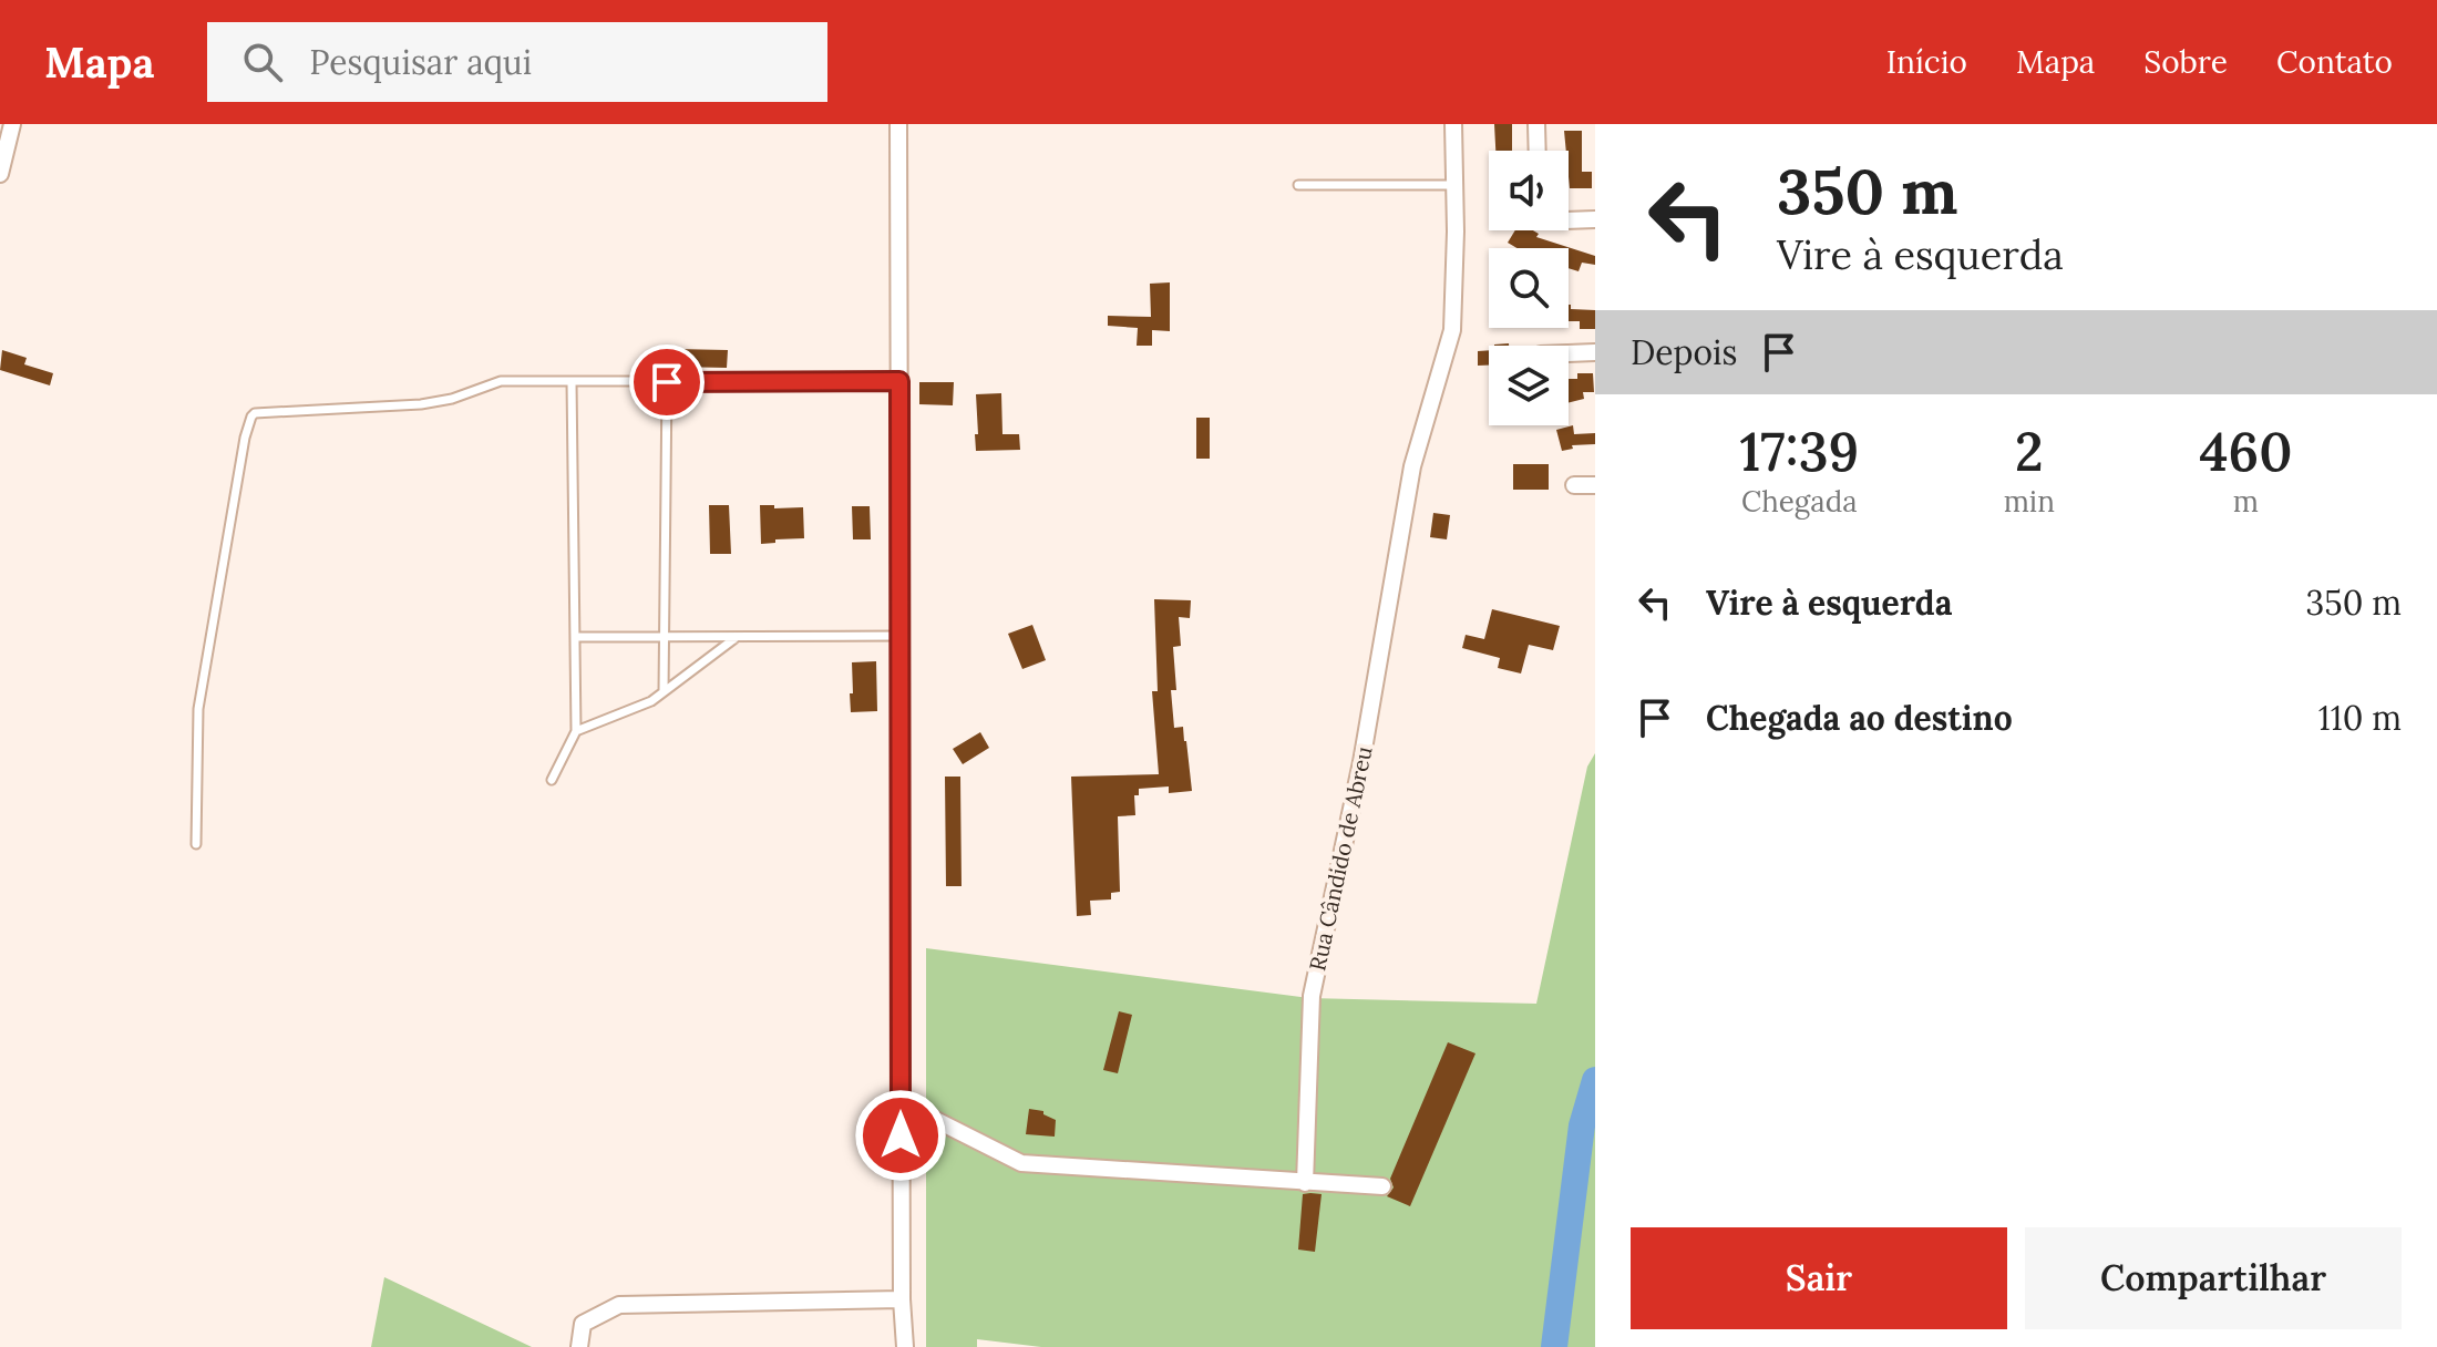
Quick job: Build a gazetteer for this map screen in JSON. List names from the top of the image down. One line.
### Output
{"streets":{"street":["Rua Cândido de Abreu"]},"page":{"header":"Mapa","search":"Pesquisar aqui","nav":["Início","Mapa","Sobre","Contato"],"turn":["350 m","Vire à esquerda"],"then":"Depois","eta":["17:39","Chegada","2","min","460","m"],"list":[{"name":"Vire à esquerda","value":"350 m"},{"name":"Chegada ao destino","value":"110 m"}],"buttons":["Sair","Compartilhar"]}}
